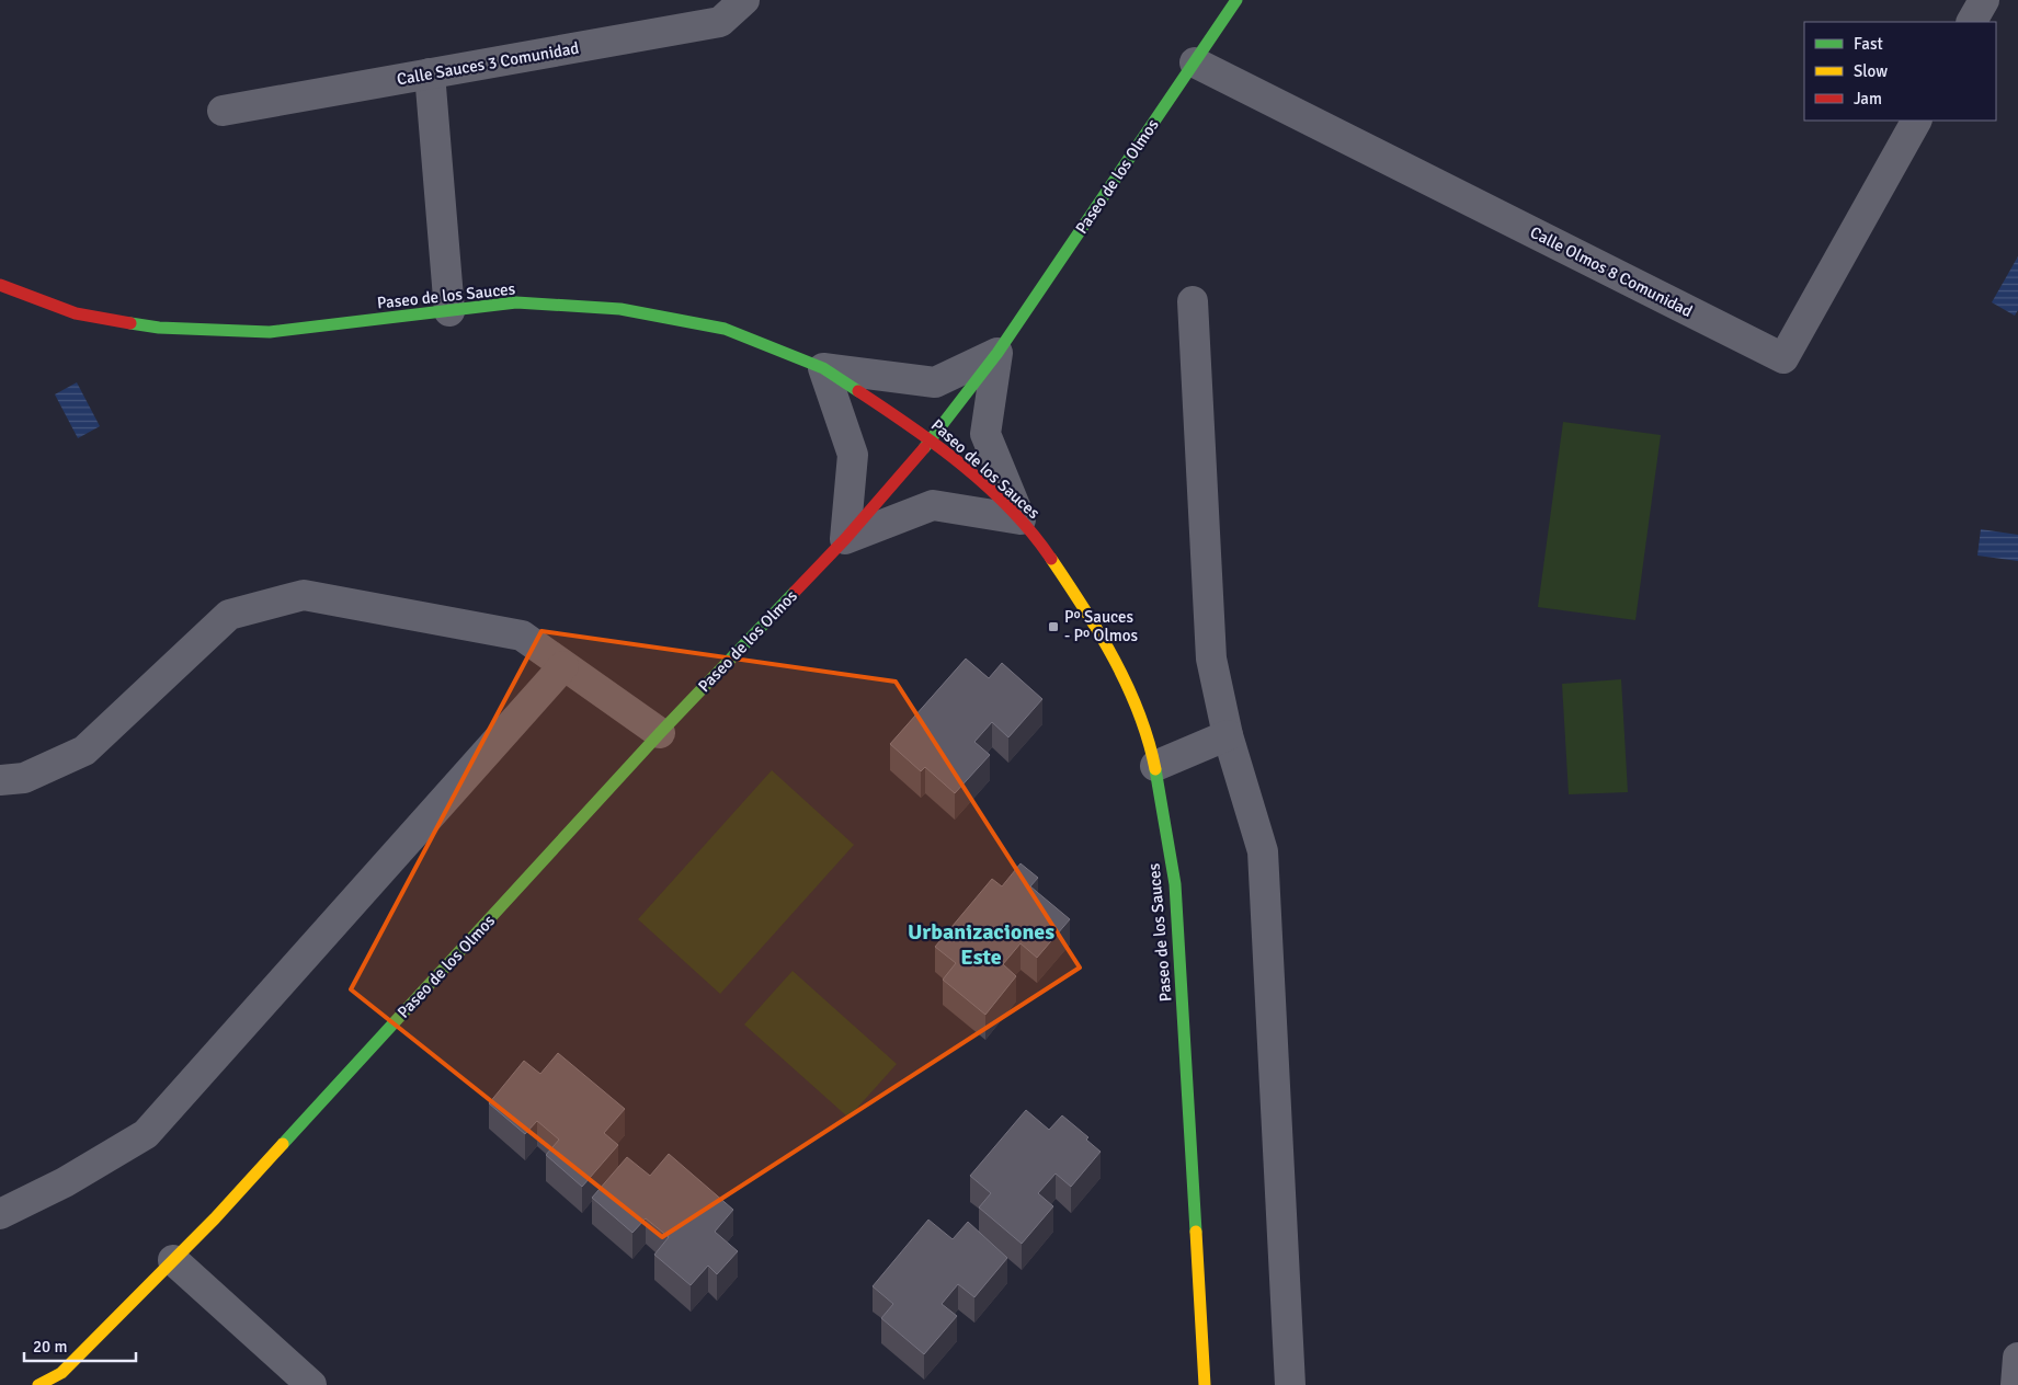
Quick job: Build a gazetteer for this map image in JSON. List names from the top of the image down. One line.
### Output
{"streets":{"street":["Calle Sauces 3 Comunidad","Paseo de los Olmos","Calle Olmos 8 Comunidad","Paseo de los Sauces"]},"crossings":[["Paseo de los Olmos","Calle Olmos 8 Comunidad"],["Paseo de los Olmos","Paseo de los Sauces"]],"districts":["Urbanizaciones Este"],"places":{"transit":["Pº Sauces - Pº Olmos"]},"legend":["Fast","Slow","Jam"],"scale_bar":"20 m"}
